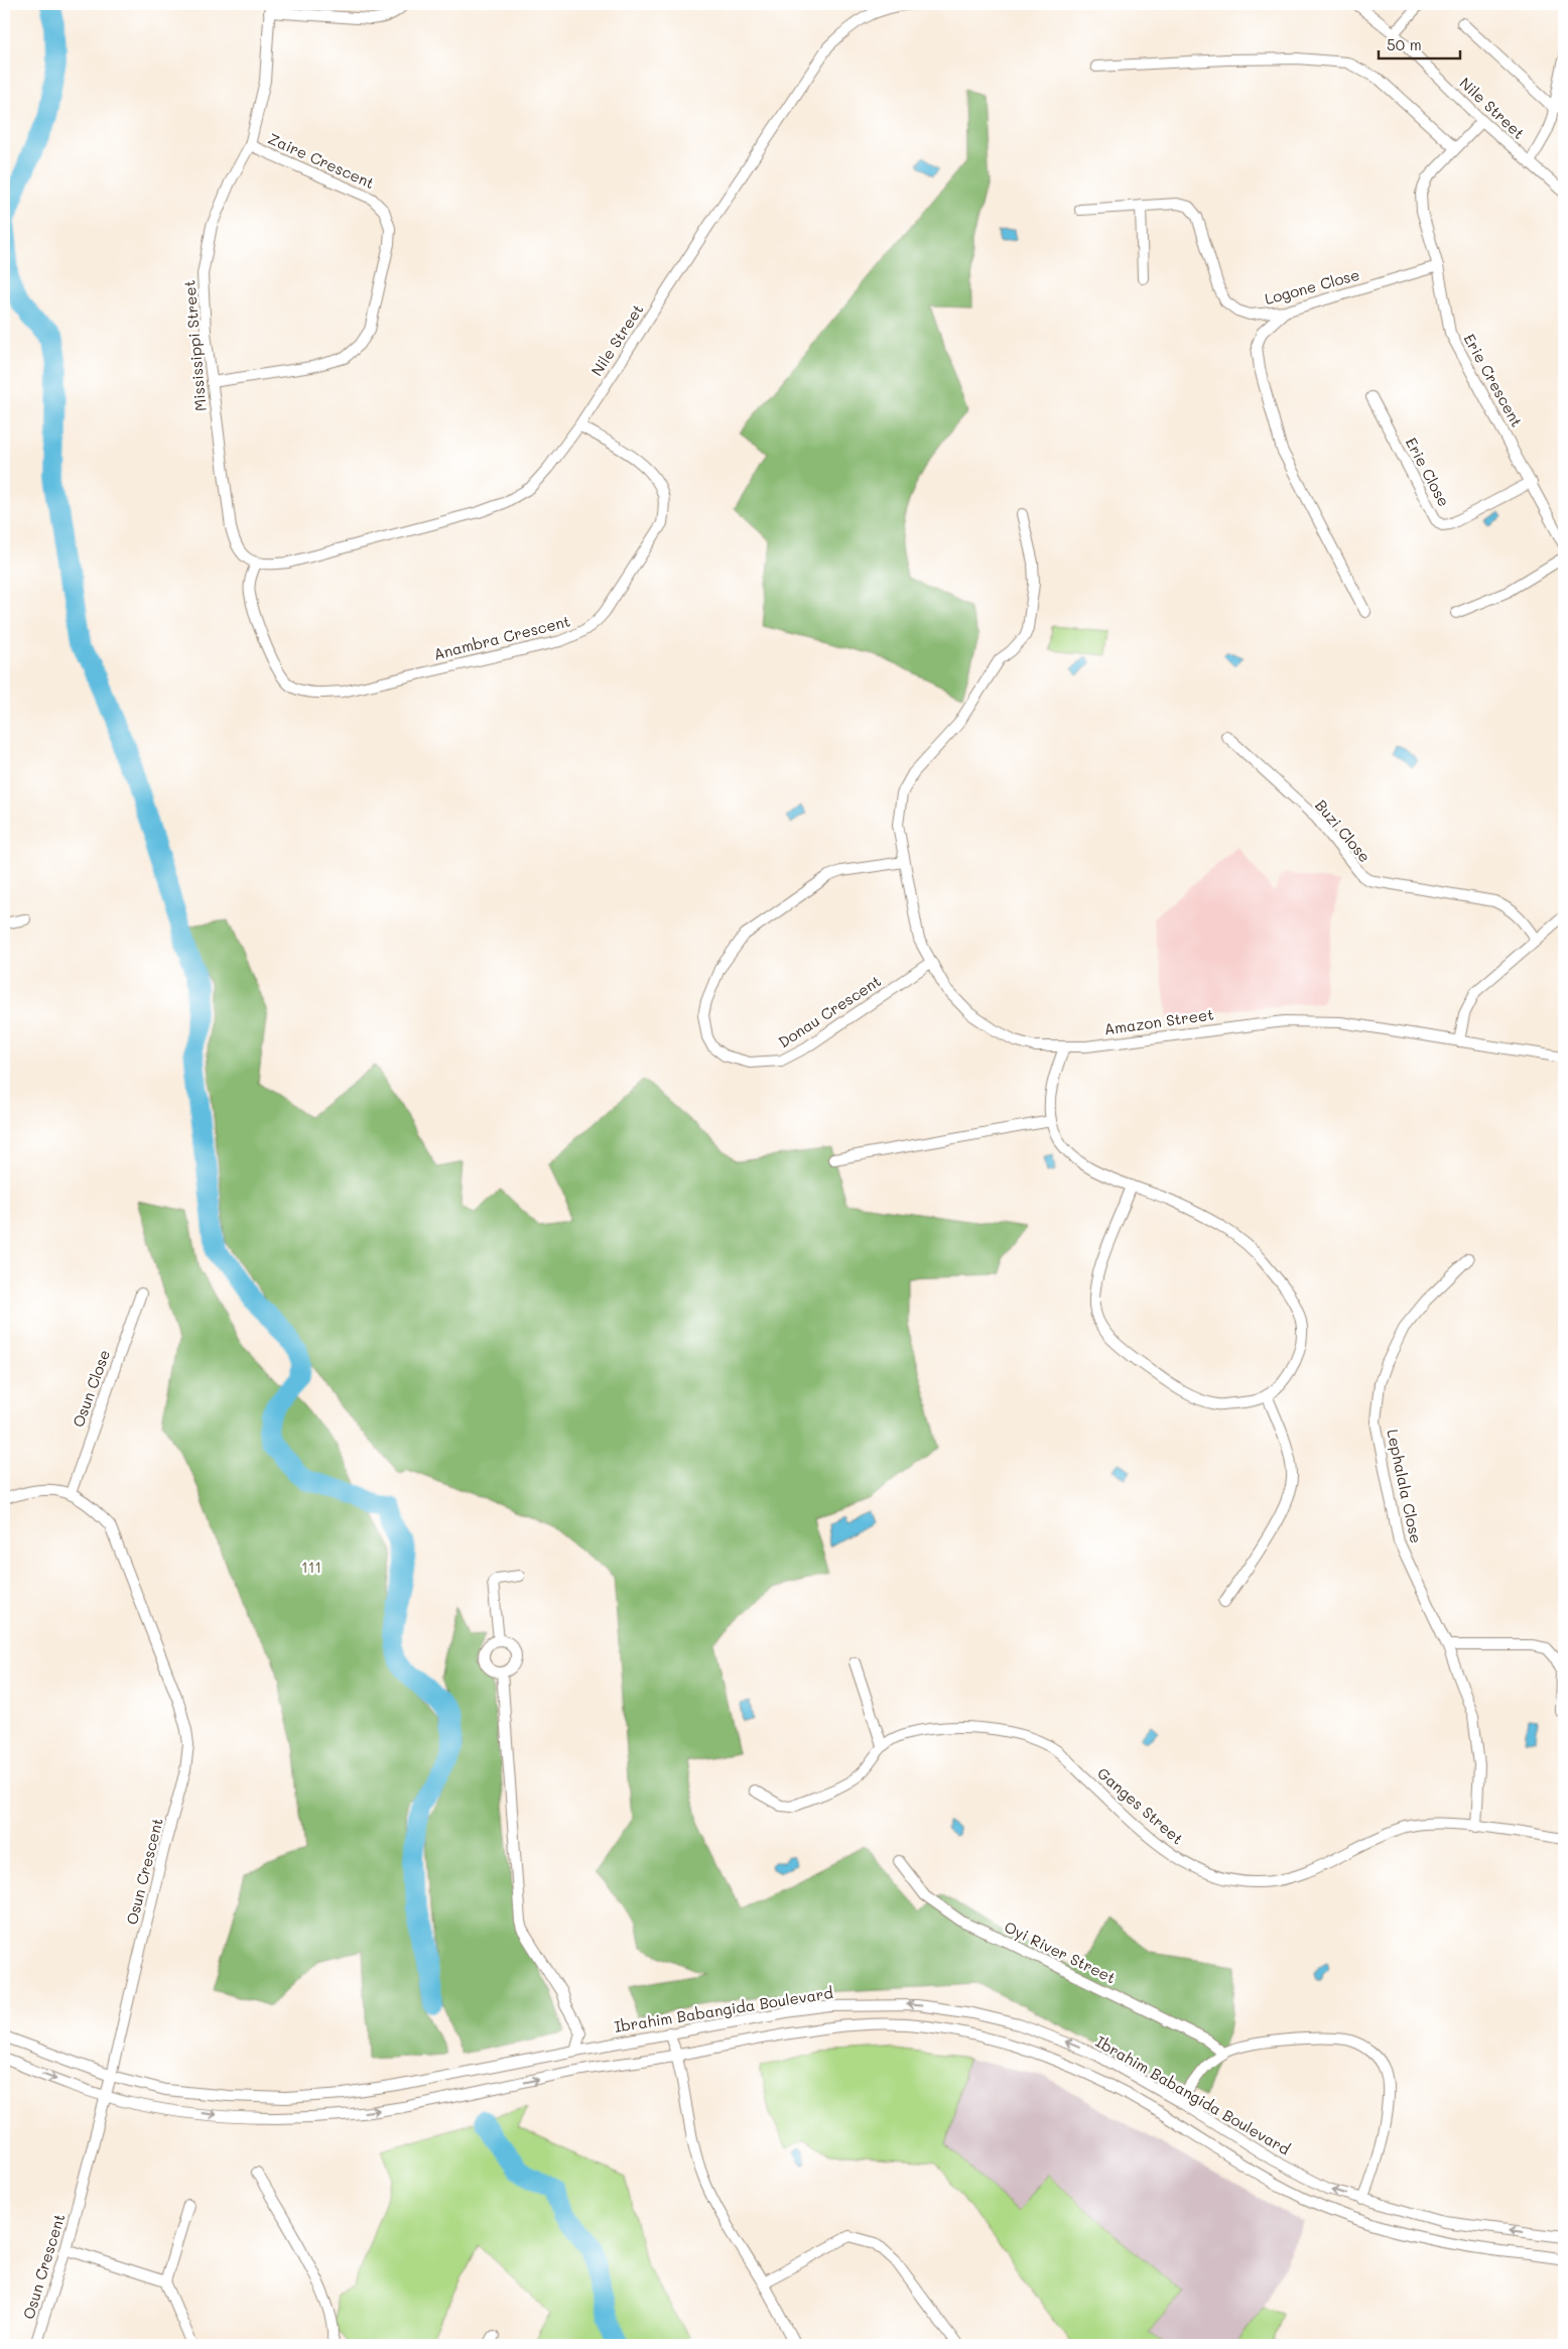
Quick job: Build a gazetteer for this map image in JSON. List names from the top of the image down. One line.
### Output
{"streets":{"street":["Nile Street","Zaire Crescent","Logone Close","Mississippi Street","Erie Crescent","Erie Close","Anambra Crescent","Buzi Close","Donau Crescent","Amazon Street","Osun Close","Lephalala Close","Ganges Street","Osun Crescent","Oyi River Street","Ibrahim Babangida Boulevard"]},"crossings":[["Nile Street","Mississippi Street"],["Nile Street","Erie Crescent"],["Nile Street","Anambra Crescent"],["Zaire Crescent","Mississippi Street"],["Logone Close","Erie Crescent"],["Mississippi Street","Anambra Crescent"],["Erie Crescent","Erie Close"],["Donau Crescent","Amazon Street"],["Osun Close","Osun Crescent"],["Lephalala Close","Ganges Street"],["Osun Crescent","Ibrahim Babangida Boulevard"]],"parks":["111"],"scale_bar":"50 m"}
